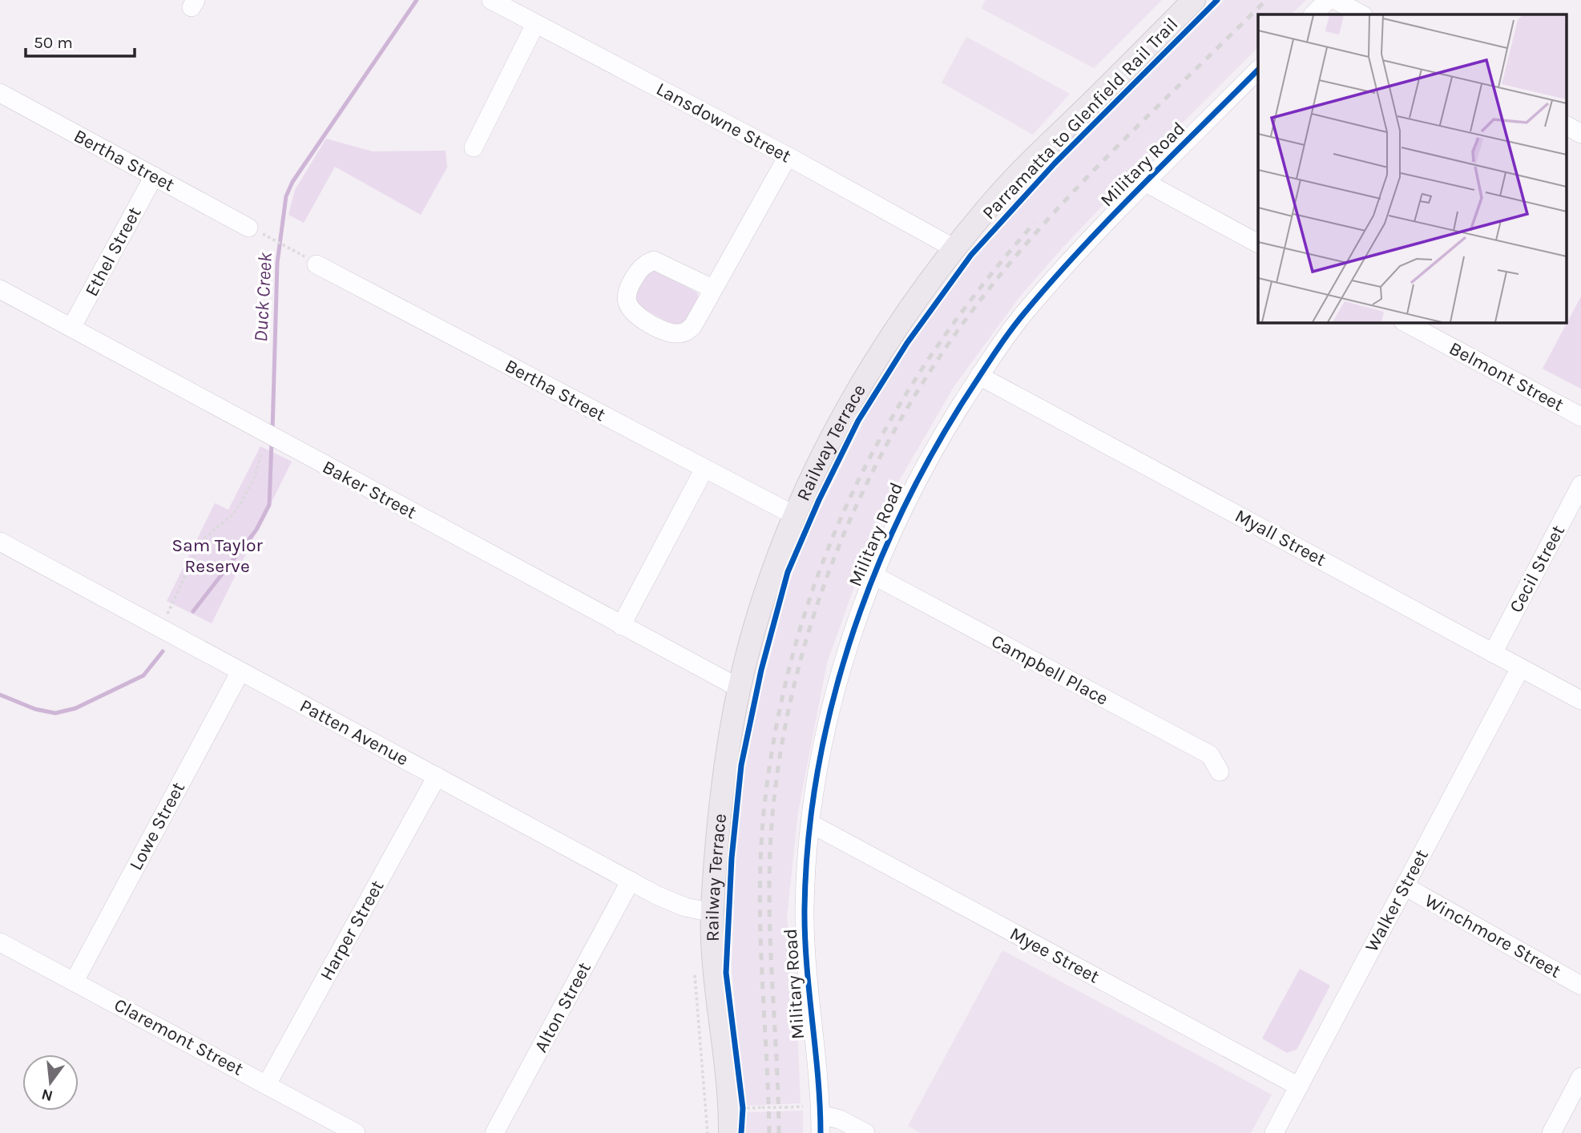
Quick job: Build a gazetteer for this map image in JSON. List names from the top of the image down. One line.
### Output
{"streets":{"main road":["Railway Terrace"],"street":["Lansdowne Street","Bertha Street","Military Road","Ethel Street","Belmont Street","Baker Street","Myall Street","Cecil Street","Campbell Place","Patten Avenue","Lowe Street","Walker Street","Harper Street","Winchmore Street","Myee Street","Alton Street","Claremont Street"],"cycle path":["Parramatta to Glenfield Rail Trail"]},"crossings":[["Lansdowne Street","Railway Terrace"],["Bertha Street","Ethel Street"],["Bertha Street","Railway Terrace"],["Military Road","Myall Street"],["Military Road","Campbell Place"],["Military Road","Myee Street"],["Ethel Street","Baker Street"],["Railway Terrace","Baker Street"],["Railway Terrace","Patten Avenue"],["Myall Street","Cecil Street"],["Myall Street","Walker Street"],["Patten Avenue","Lowe Street"],["Patten Avenue","Harper Street"],["Patten Avenue","Alton Street"],["Lowe Street","Claremont Street"],["Walker Street","Winchmore Street"],["Walker Street","Myee Street"],["Harper Street","Claremont Street"]],"water":["Duck Creek"],"parks":["Sam Taylor Reserve"],"scale_bar":"50 m","north":"bottom"}
